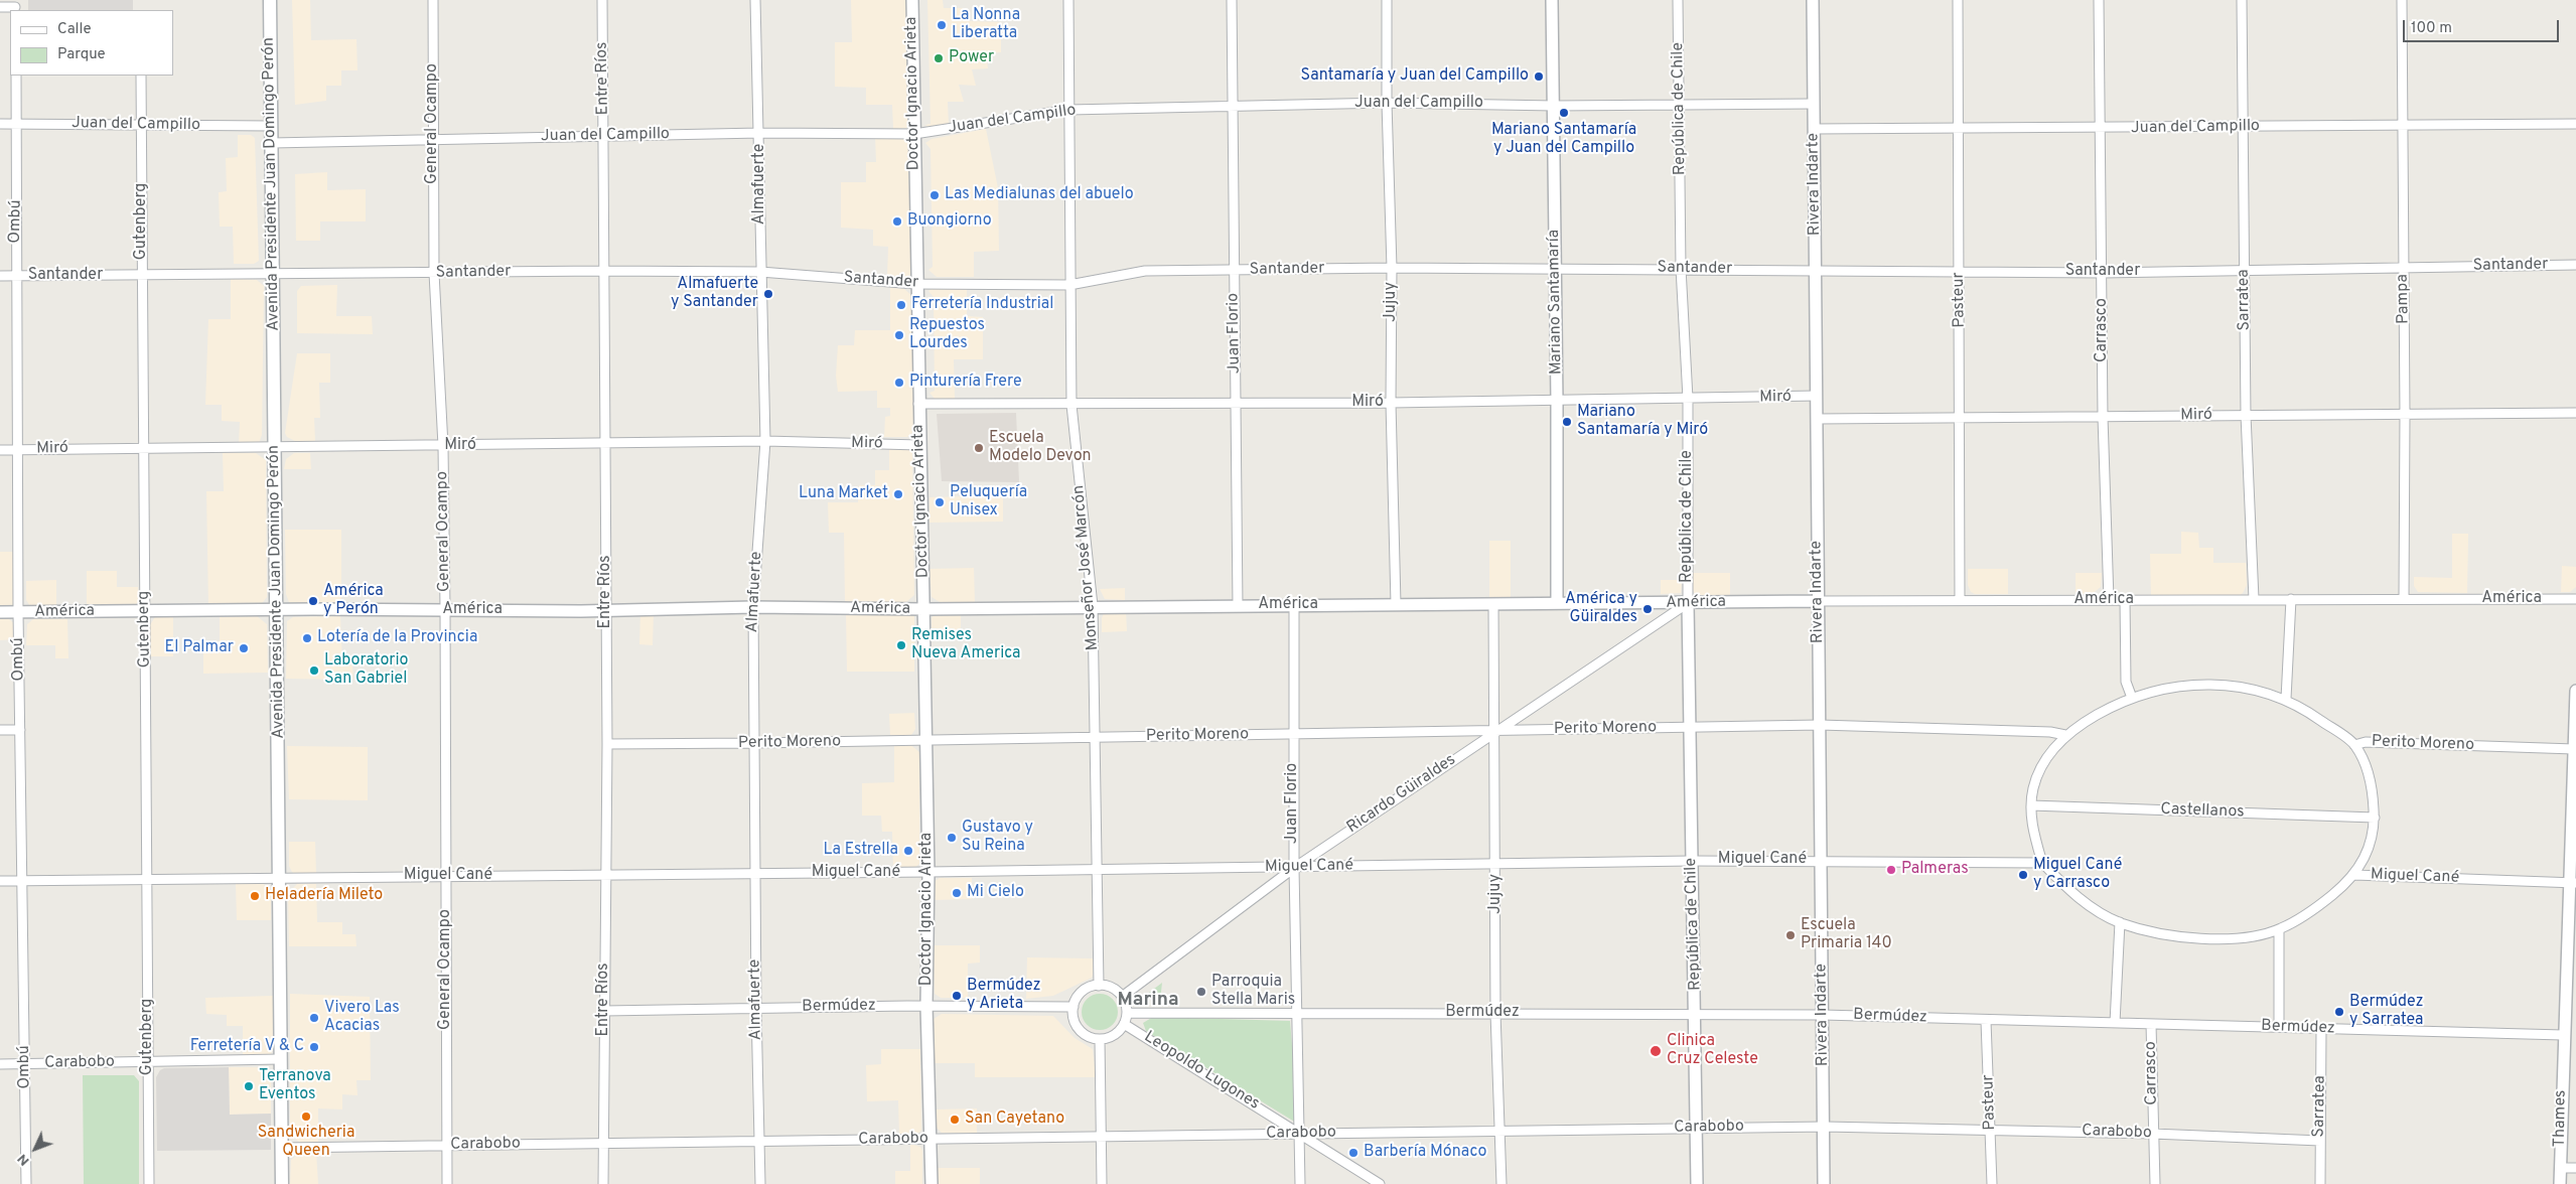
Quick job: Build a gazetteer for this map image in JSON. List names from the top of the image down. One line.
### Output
{"streets":{"main road":["Avenida Presidente Juan Domingo Perón"],"street":["Entre Ríos","Doctor Ignacio Arieta","Juan del Campillo","República de Chile","General Ocampo","Almafuerte","Rivera Indarte","Ombú","Gutenberg","Santander","Pampa","Pasteur","Sarratea","Jujuy","Mariano Santamaría","Carrasco","Juan Florio","Miró","Monseñor José Marcón","América","Perito Moreno","Ricardo Güiraldes","Castellanos","Miguel Cané","Bermúdez","Carabobo","Leopoldo Lugones","Thames"]},"crossings":[["Entre Ríos","Juan del Campillo"],["Entre Ríos","Santander"],["Entre Ríos","Miró"],["Entre Ríos","América"],["Entre Ríos","Perito Moreno"],["Entre Ríos","Miguel Cané"],["Entre Ríos","Bermúdez"],["Entre Ríos","Carabobo"],["Doctor Ignacio Arieta","Juan del Campillo"],["Doctor Ignacio Arieta","Santander"],["Doctor Ignacio Arieta","Miró"],["Doctor Ignacio Arieta","América"],["Doctor Ignacio Arieta","Perito Moreno"],["Doctor Ignacio Arieta","Miguel Cané"],["Doctor Ignacio Arieta","Bermúdez"],["Doctor Ignacio Arieta","Carabobo"],["Juan del Campillo","República de Chile"],["Juan del Campillo","General Ocampo"],["Juan del Campillo","Avenida Presidente Juan Domingo Perón"],["Juan del Campillo","Almafuerte"],["Juan del Campillo","Rivera Indarte"],["Juan del Campillo","Ombú"],["Juan del Campillo","Gutenberg"],["Juan del Campillo","Pampa"],["Juan del Campillo","Pasteur"],["Juan del Campillo","Sarratea"],["Juan del Campillo","Jujuy"],["Juan del Campillo","Mariano Santamaría"],["Juan del Campillo","Carrasco"],["Juan del Campillo","Juan Florio"],["Juan del Campillo","Monseñor José Marcón"],["República de Chile","Santander"],["República de Chile","Miró"],["República de Chile","América"],["República de Chile","Perito Moreno"],["República de Chile","Ricardo Güiraldes"],["República de Chile","Miguel Cané"],["República de Chile","Bermúdez"],["República de Chile","Carabobo"],["General Ocampo","Santander"],["General Ocampo","Miró"],["General Ocampo","América"],["General Ocampo","Miguel Cané"],["General Ocampo","Carabobo"],["Avenida Presidente Juan Domingo Perón","Santander"],["Avenida Presidente Juan Domingo Perón","Miró"],["Avenida Presidente Juan Domingo Perón","América"],["Avenida Presidente Juan Domingo Perón","Miguel Cané"],["Avenida Presidente Juan Domingo Perón","Carabobo"],["Almafuerte","Santander"],["Almafuerte","Miró"],["Almafuerte","América"],["Almafuerte","Perito Moreno"],["Almafuerte","Miguel Cané"],["Almafuerte","Bermúdez"],["Almafuerte","Carabobo"],["Rivera Indarte","Santander"],["Rivera Indarte","Miró"],["Rivera Indarte","América"],["Rivera Indarte","Perito Moreno"],["Rivera Indarte","Miguel Cané"],["Rivera Indarte","Bermúdez"],["Rivera Indarte","Carabobo"],["Ombú","Santander"],["Ombú","Miró"],["Ombú","América"],["Ombú","Miguel Cané"],["Ombú","Carabobo"],["Gutenberg","Santander"],["Gutenberg","Miró"],["Gutenberg","América"],["Gutenberg","Miguel Cané"],["Gutenberg","Carabobo"],["Santander","Pampa"],["Santander","Pasteur"],["Santander","Sarratea"],["Santander","Jujuy"],["Santander","Mariano Santamaría"],["Santander","Carrasco"],["Santander","Juan Florio"],["Santander","Monseñor José Marcón"],["Pampa","Miró"],["Pampa","América"],["Pasteur","Miró"],["Pasteur","América"],["Pasteur","Bermúdez"],["Pasteur","Carabobo"],["Sarratea","Miró"],["Sarratea","América"],["Sarratea","Bermúdez"],["Sarratea","Carabobo"],["Jujuy","Miró"],["Jujuy","América"],["Jujuy","Perito Moreno"],["Jujuy","Ricardo Güiraldes"],["Jujuy","Miguel Cané"],["Jujuy","Bermúdez"],["Jujuy","Carabobo"],["Mariano Santamaría","Miró"],["Mariano Santamaría","América"],["Carrasco","Miró"],["Carrasco","América"],["Carrasco","Bermúdez"],["Carrasco","Carabobo"],["Juan Florio","Miró"],["Juan Florio","América"],["Juan Florio","Perito Moreno"],["Juan Florio","Ricardo Güiraldes"],["Juan Florio","Miguel Cané"],["Juan Florio","Bermúdez"],["Juan Florio","Carabobo"],["Juan Florio","Leopoldo Lugones"],["Miró","Monseñor José Marcón"],["Monseñor José Marcón","América"],["Monseñor José Marcón","Perito Moreno"],["Monseñor José Marcón","Ricardo Güiraldes"],["Monseñor José Marcón","Miguel Cané"],["Monseñor José Marcón","Bermúdez"],["Monseñor José Marcón","Leopoldo Lugones"],["América","Ricardo Güiraldes"],["Perito Moreno","Ricardo Güiraldes"],["Perito Moreno","Thames"],["Ricardo Güiraldes","Miguel Cané"],["Ricardo Güiraldes","Bermúdez"],["Ricardo Güiraldes","Leopoldo Lugones"],["Miguel Cané","Thames"],["Bermúdez","Leopoldo Lugones"],["Bermúdez","Thames"],["Carabobo","Leopoldo Lugones"]],"districts":["Marina"],"places":["La Nonna Liberatta","Power","Santamaría y Juan del Campillo","Mariano Santamaría y Juan del Campillo","Las Medialunas del abuelo","Buongiorno","Almafuerte y Santander","Ferretería Industrial","Repuestos Lourdes","Pinturería Frere","Mariano Santamaría y Miró","Escuela Modelo Devon","Luna Market","Peluquería Unisex","América y Perón","América y Güiraldes","Lotería de la Provincia","Remises Nueva America","El Palmar","Laboratorio San Gabriel","Gustavo y Su Reina","La Estrella","Palmeras","Miguel Cané y Carrasco","Mi Cielo","Heladería Mileto","Escuela Primaria 140","Parroquia Stella Maris","Bermúdez y Arieta","Bermúdez y Sarratea","Vivero Las Acacias","Ferretería V & C","Clinica Cruz Celeste","Terranova Eventos","Sandwicheria Queen","San Cayetano","Barbería Mónaco"],"legend":["Calle","Parque"],"scale_bar":"100 m","north":"bottom left"}
